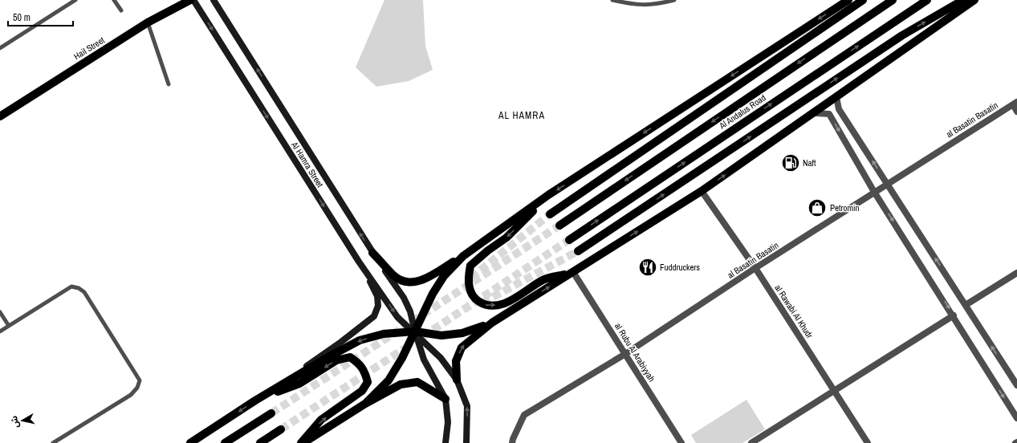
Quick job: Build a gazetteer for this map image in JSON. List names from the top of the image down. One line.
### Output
{"streets":{"main road":["Hail Street","Al Andalus Road","Al Hamra Street"],"street":["al Basatin Basatin","al Rawabi Al Khudr","al Rubu Al Arabiyyah"]},"crossings":[["al Basatin Basatin","al Rawabi Al Khudr"],["al Basatin Basatin","al Rubu Al Arabiyyah"]],"districts":["AL HAMRA"],"places":{"fuel station":["Naft"],"shop":["Petromin"],"restaurant":["Fuddruckers"]},"scale_bar":"50 m","north":"left"}
